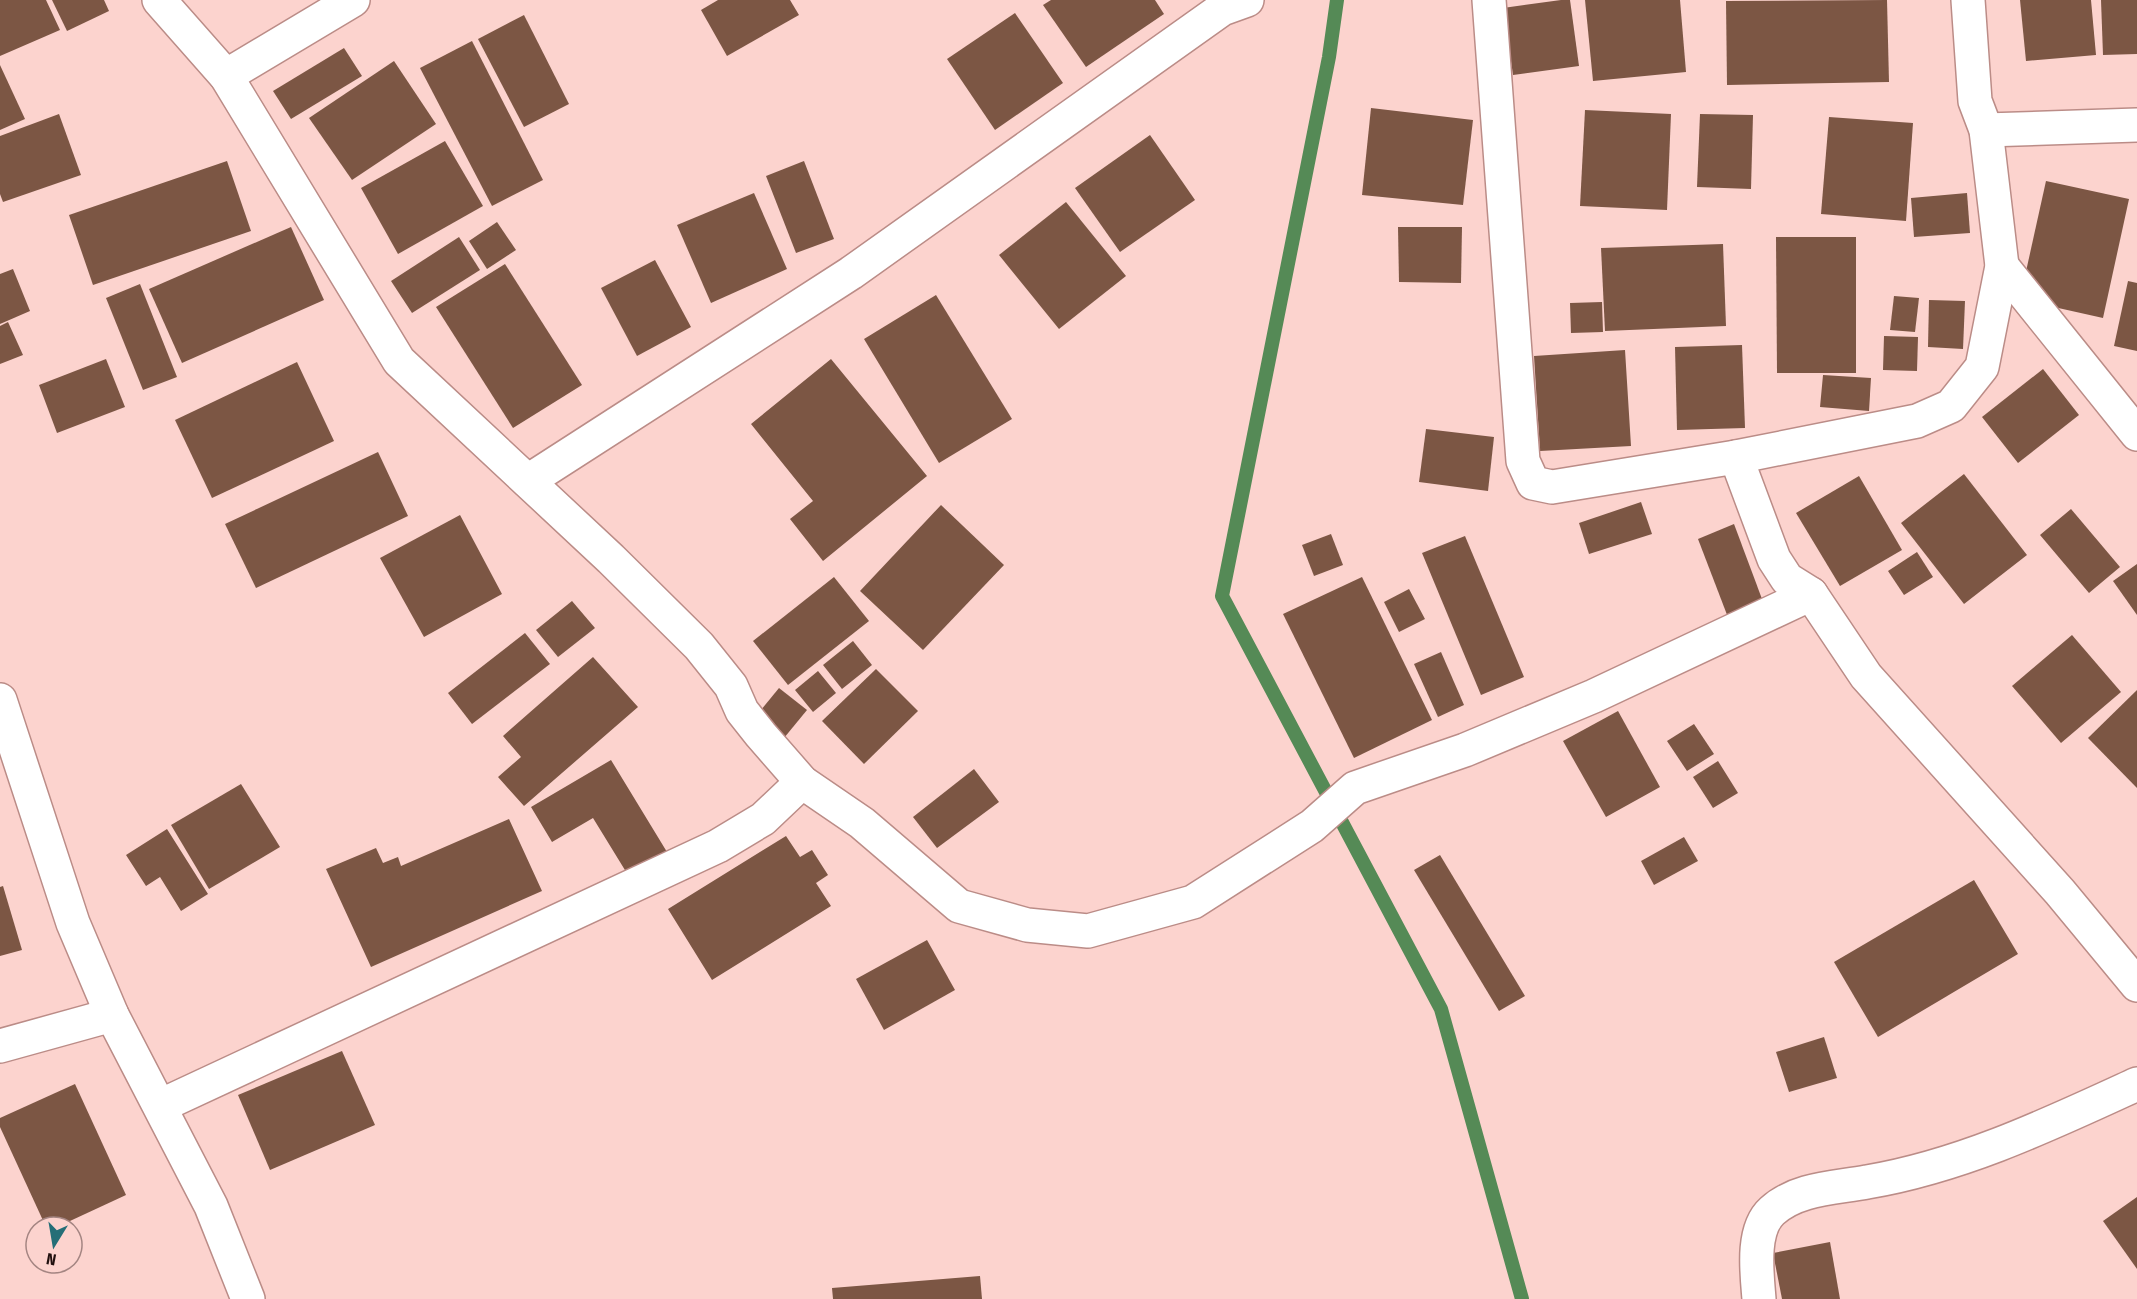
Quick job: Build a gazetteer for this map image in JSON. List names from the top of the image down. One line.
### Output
{"north":"bottom"}
